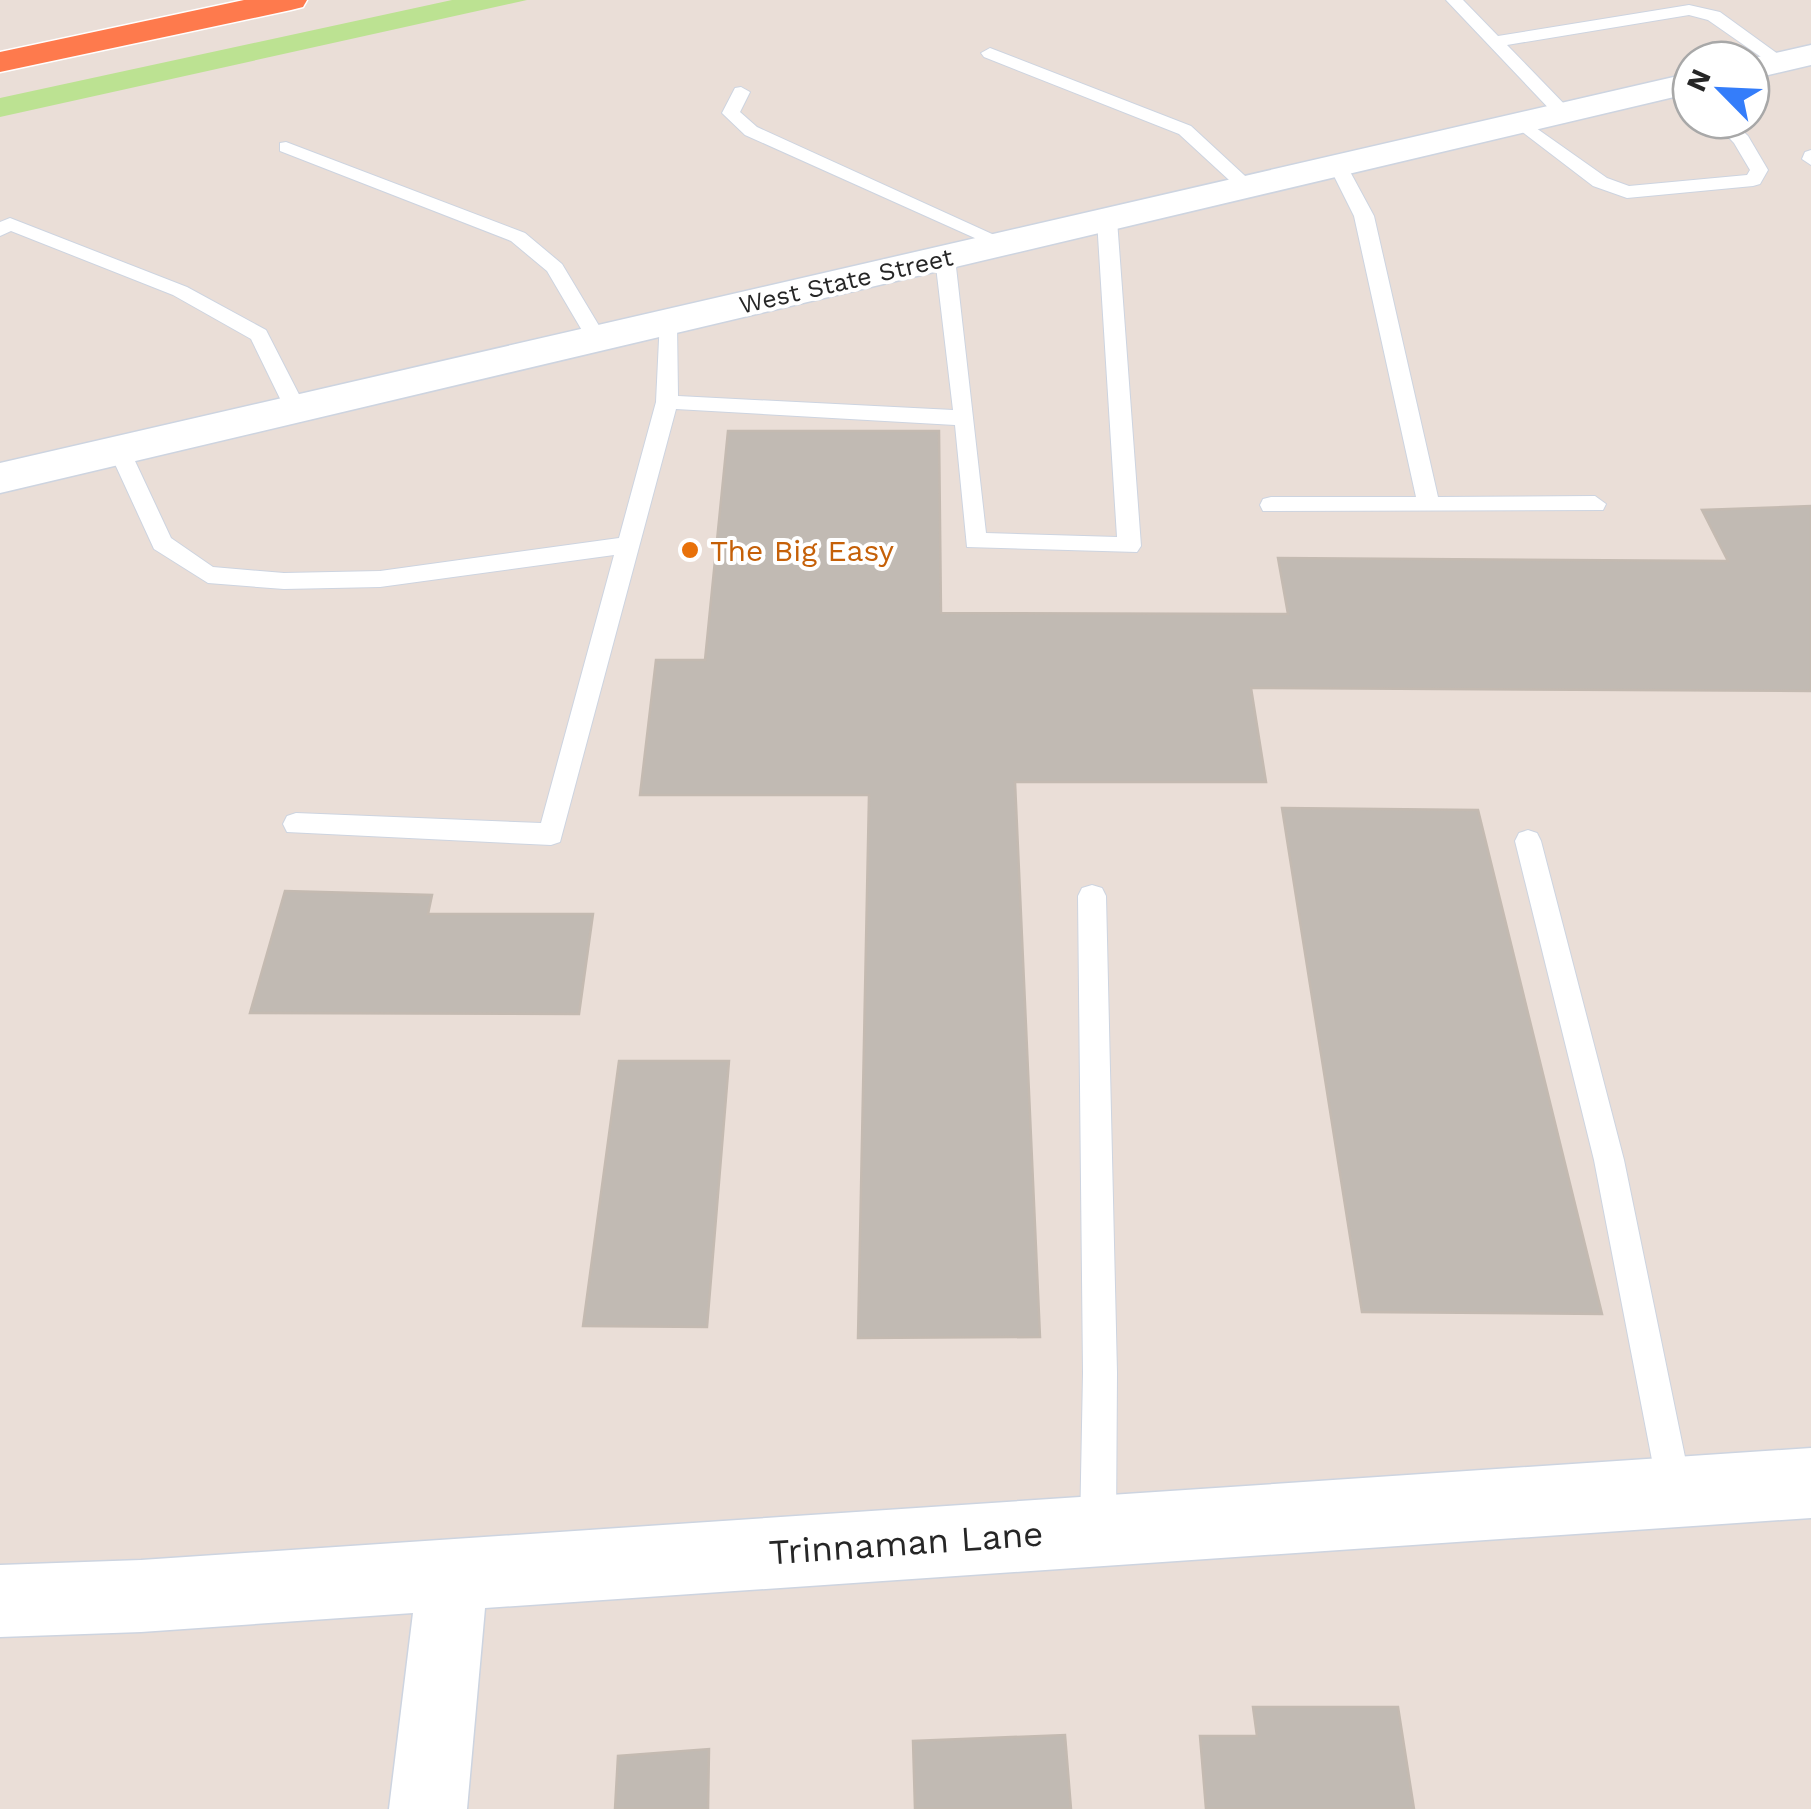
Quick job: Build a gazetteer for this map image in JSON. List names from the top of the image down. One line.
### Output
{"streets":{"main road":["West State Street","Trinnaman Lane"]},"places":["The Big Easy"],"north":"top left"}
